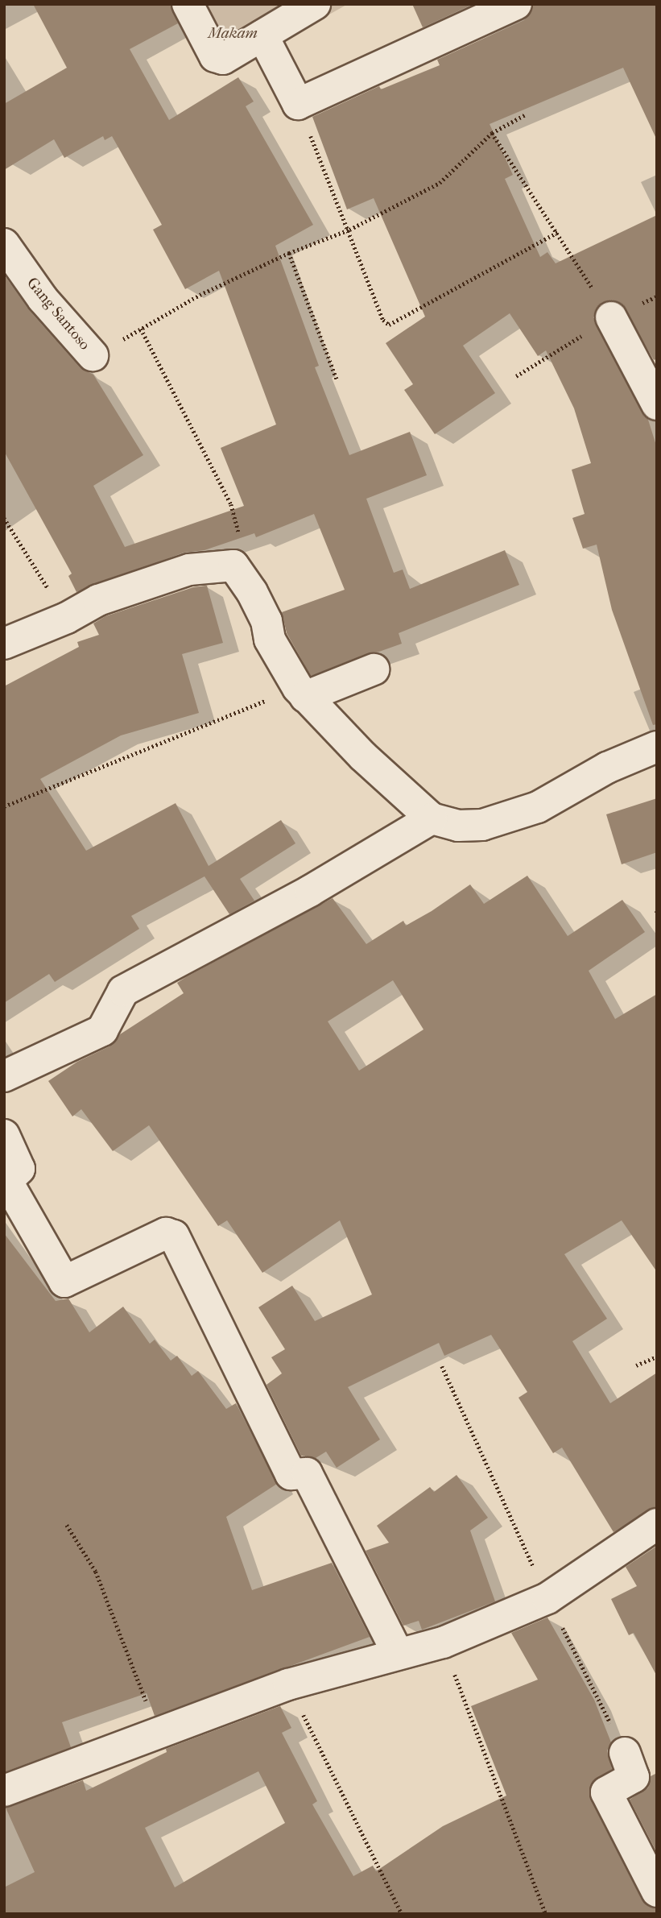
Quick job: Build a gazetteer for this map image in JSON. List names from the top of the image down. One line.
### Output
{"streets":{"street":["Gang Santoso"]},"parks":["Makam"]}
